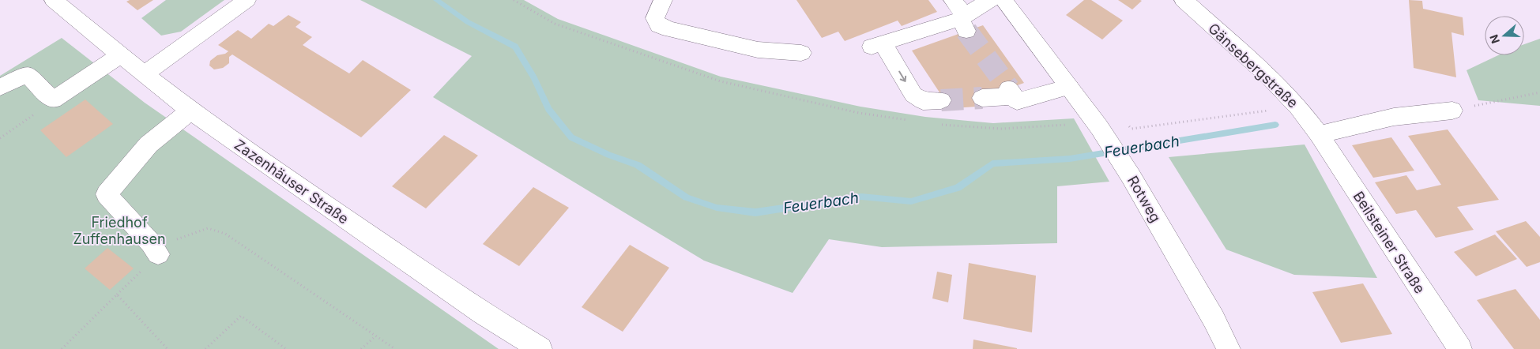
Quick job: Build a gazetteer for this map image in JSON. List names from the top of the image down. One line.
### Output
{"streets":{"street":["Gänsebergstraße","Zazenhäuser Straße","Rotweg","Beilsteiner Straße"]},"crossings":[["Gänsebergstraße","Beilsteiner Straße"]],"water":["Feuerbach"],"parks":["Friedhof Zuffenhausen"],"north":"left"}
